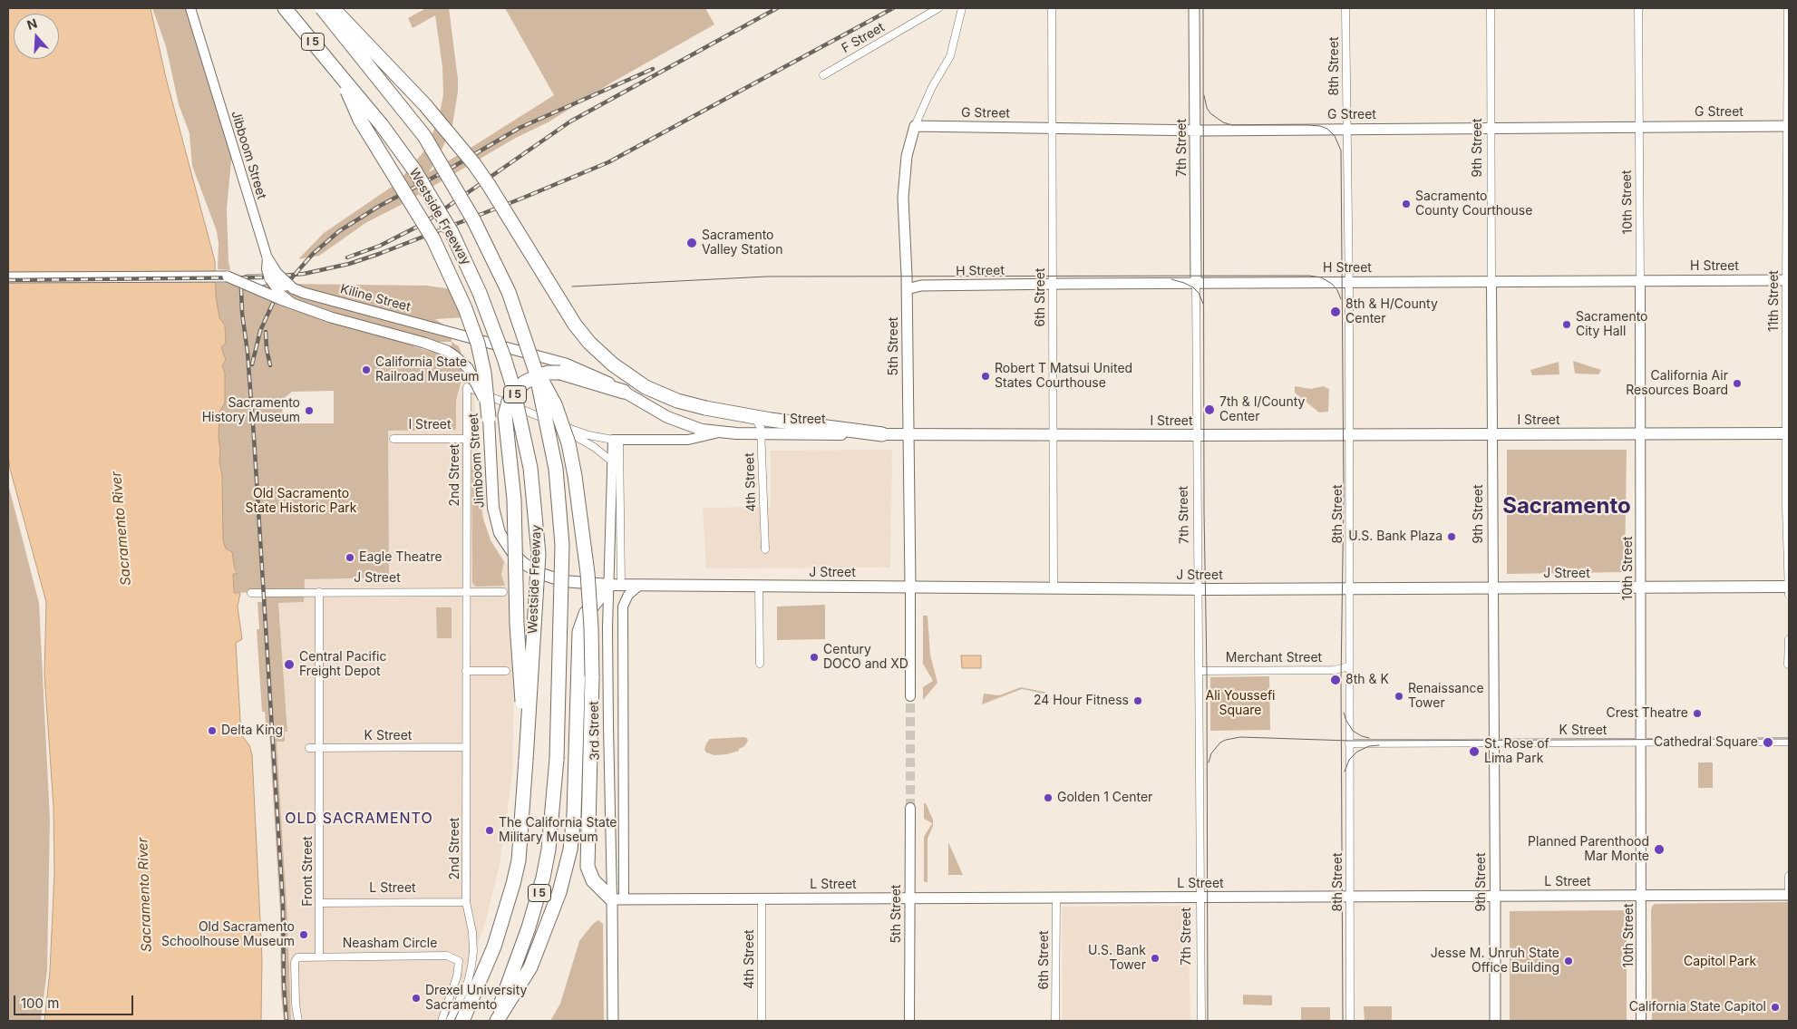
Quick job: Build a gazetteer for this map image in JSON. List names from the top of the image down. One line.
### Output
{"streets":{"highway":["I 5","Westside Freeway"],"main road":["G Street","7th Street","9th Street","H Street","Kiline Street","5th Street","I Street","Jimboom Street","J Street","3rd Street","L Street"],"street":["F Street","8th Street","Jibboom Street","10th Street","6th Street","11th Street","2nd Street","4th Street","Merchant Street","K Street","Front Street","Neasham Circle"]},"crossings":[["8th Street","G Street"],["8th Street","H Street"],["8th Street","I Street"],["8th Street","J Street"],["8th Street","Merchant Street"],["8th Street","K Street"],["8th Street","L Street"],["G Street","7th Street"],["G Street","9th Street"],["G Street","10th Street"],["G Street","6th Street"],["G Street","11th Street"],["G Street","5th Street"],["7th Street","H Street"],["7th Street","I Street"],["7th Street","J Street"],["7th Street","Merchant Street"],["7th Street","L Street"],["9th Street","H Street"],["9th Street","I Street"],["9th Street","J Street"],["9th Street","K Street"],["9th Street","L Street"],["Jibboom Street","Kiline Street"],["10th Street","H Street"],["10th Street","I Street"],["10th Street","J Street"],["10th Street","K Street"],["10th Street","L Street"],["H Street","6th Street"],["H Street","11th Street"],["H Street","5th Street"],["6th Street","I Street"],["6th Street","J Street"],["6th Street","L Street"],["Kiline Street","Jimboom Street"],["11th Street","I Street"],["11th Street","J Street"],["5th Street","I Street"],["5th Street","J Street"],["5th Street","L Street"],["I Street","2nd Street"],["I Street","4th Street"],["I Street","3rd Street"],["Jimboom Street","J Street"],["Jimboom Street","3rd Street"],["2nd Street","J Street"],["2nd Street","K Street"],["2nd Street","L Street"],["4th Street","L Street"],["J Street","3rd Street"],["J Street","Front Street"],["3rd Street","L Street"],["K Street","Front Street"],["Front Street","L Street"],["Front Street","Neasham Circle"]],"districts":["Sacramento","OLD SACRAMENTO"],"water":["Sacramento River"],"parks":["Old Sacramento State Historic Park","Ali Youssefi Square","Capitol Park"],"places":["Sacramento County Courthouse","Sacramento Valley Station","8th & H/County Center","Sacramento City Hall","California State Railroad Museum","Robert T Matsui United States Courthouse","California Air Resources Board","7th & I/County Center","Sacramento History Museum","U.S. Bank Plaza","Eagle Theatre","Century DOCO and XD","Central Pacific Freight Depot","8th & K","Renaissance Tower","24 Hour Fitness","Crest Theatre","Delta King","Cathedral Square","St. Rose of Lima Park","Golden 1 Center","The California State Military Museum","Planned Parenthood Mar Monte","Old Sacramento Schoolhouse Museum","U.S. Bank Tower","Jesse M. Unruh State Office Building","Drexel University Sacramento","California State Capitol"],"scale_bar":"100 m","north":"top"}
